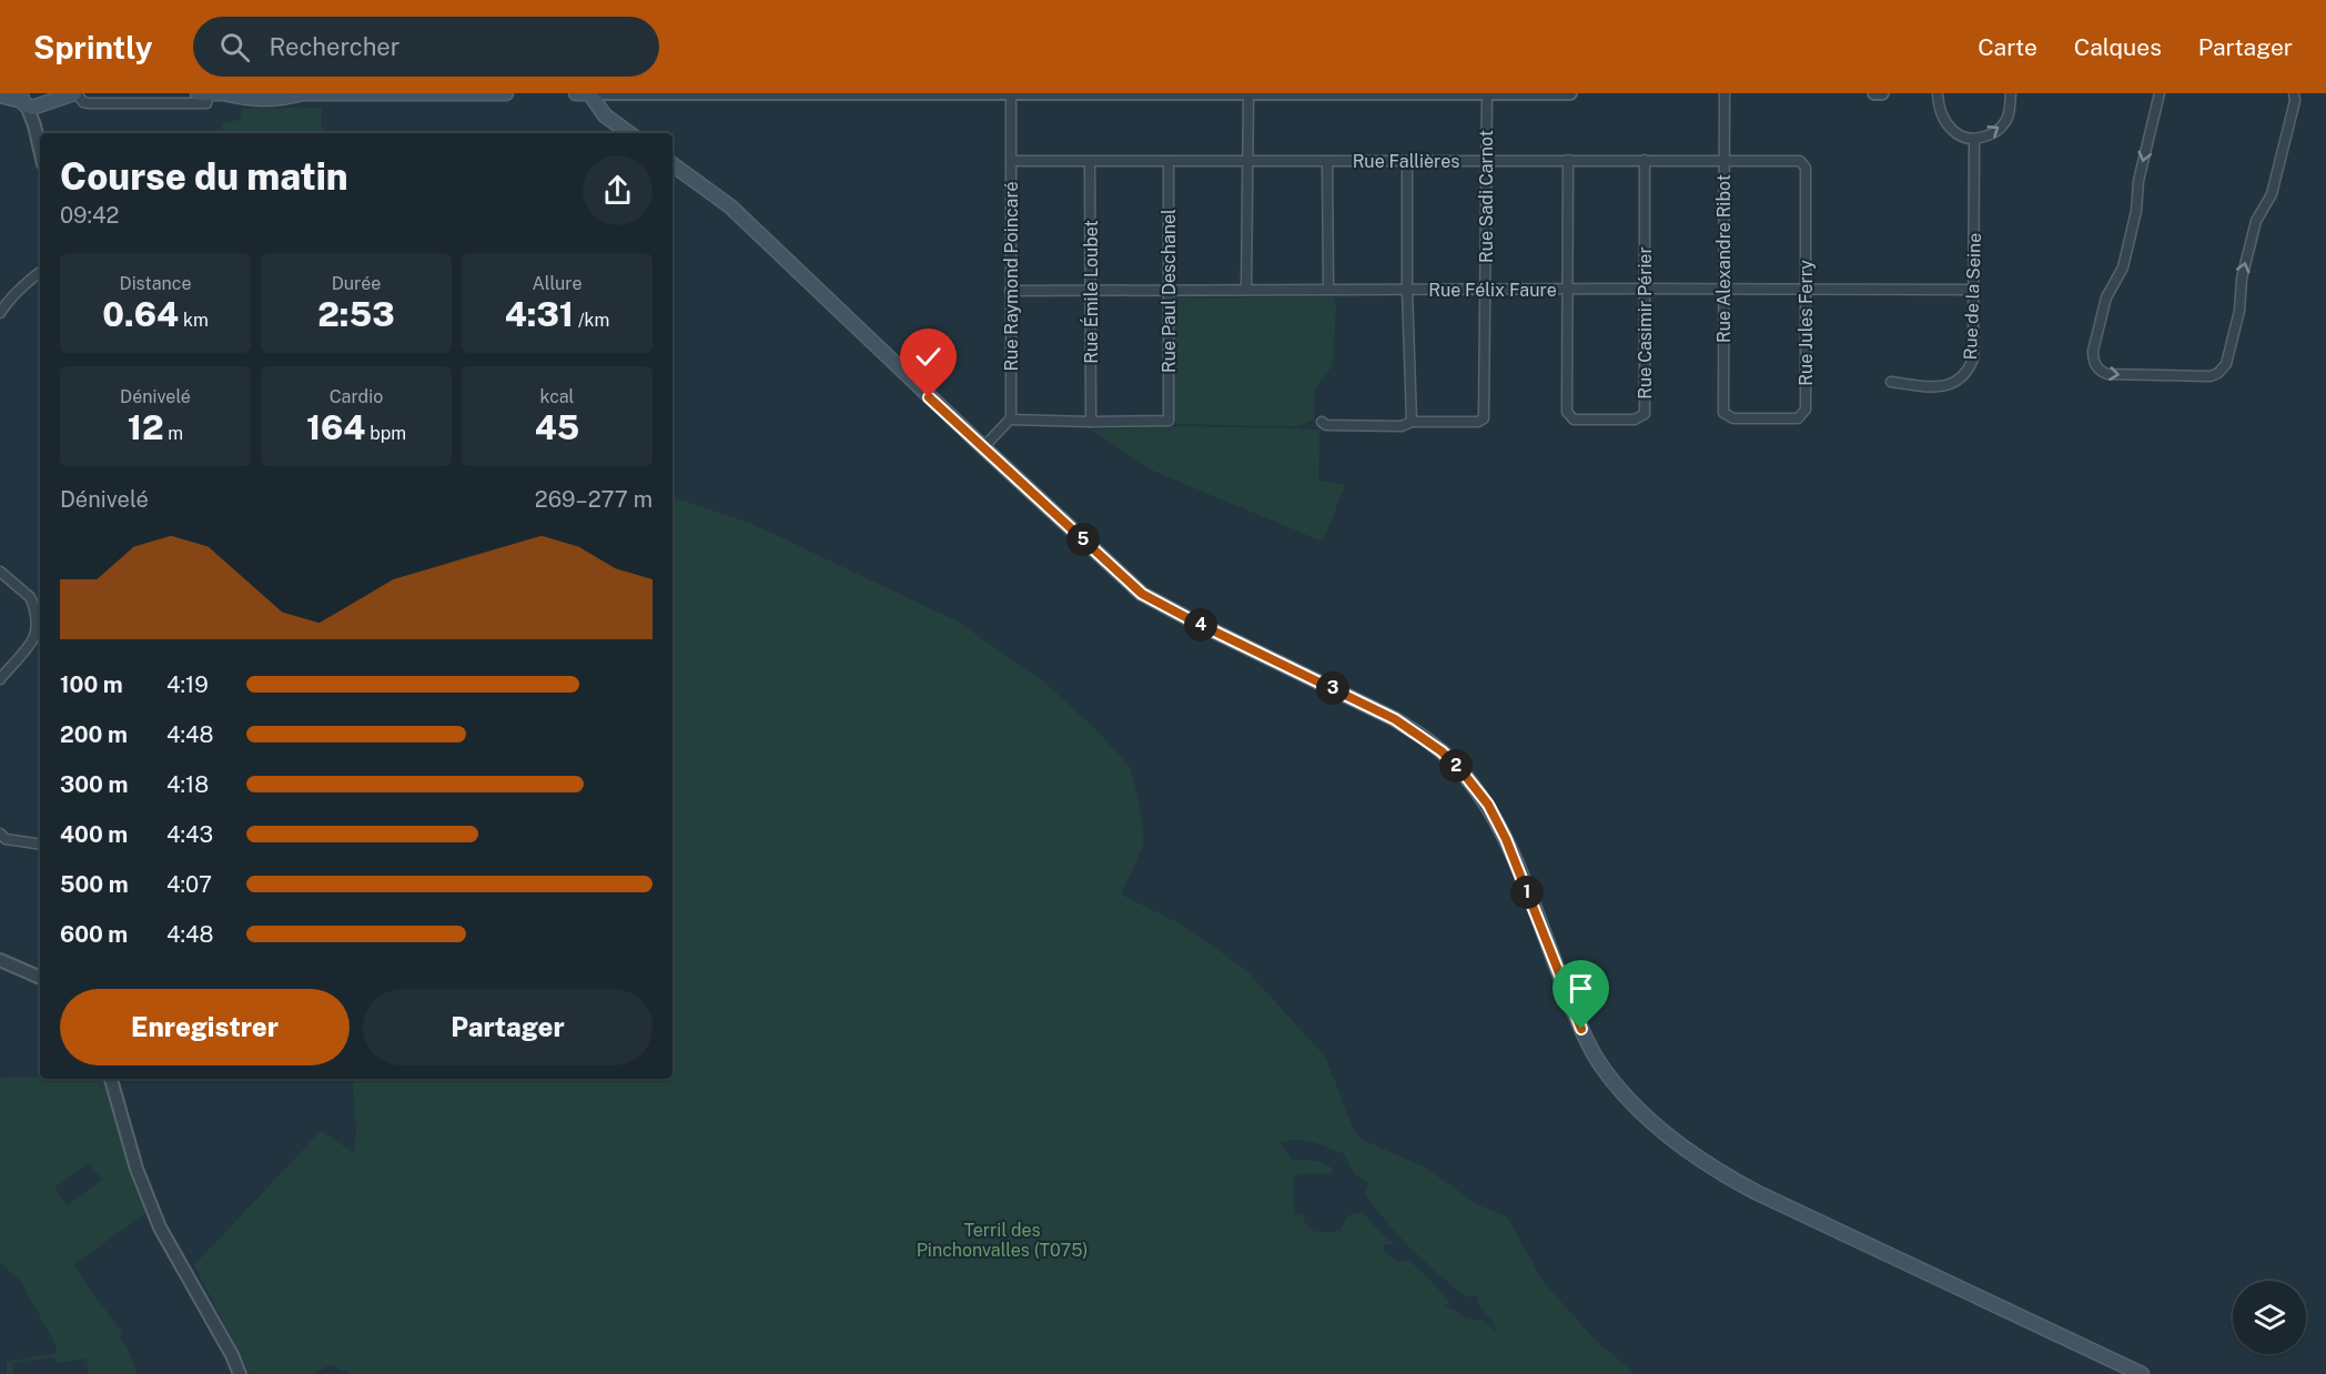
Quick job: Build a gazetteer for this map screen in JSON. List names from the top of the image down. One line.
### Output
{"streets":{"street":["Rue Fallières","Rue Sadi Carnot","Rue Alexandre Ribot","Rue Raymond Poincaré","Rue Félix Faure","Rue Paul Deschanel","Rue Émile Loubet","Rue de la Seine","Rue Casimir Périer","Rue Jules Ferry"]},"crossings":[["Rue Fallières","Rue Sadi Carnot"],["Rue Fallières","Rue Alexandre Ribot"],["Rue Fallières","Rue Raymond Poincaré"],["Rue Fallières","Rue Paul Deschanel"],["Rue Fallières","Rue Émile Loubet"],["Rue Fallières","Rue Casimir Périer"],["Rue Fallières","Rue Jules Ferry"],["Rue Sadi Carnot","Rue Félix Faure"],["Rue Alexandre Ribot","Rue Félix Faure"],["Rue Alexandre Ribot","Rue Jules Ferry"],["Rue Raymond Poincaré","Rue Félix Faure"],["Rue Félix Faure","Rue Paul Deschanel"],["Rue Félix Faure","Rue Émile Loubet"],["Rue Félix Faure","Rue de la Seine"],["Rue Félix Faure","Rue Casimir Périer"],["Rue Félix Faure","Rue Jules Ferry"],["Rue Paul Deschanel","Rue Émile Loubet"]],"parks":["Terril des Pinchonvalles (T075)"],"page":{"header":"Sprintly","search":"Rechercher","nav":["Carte","Calques","Partager"],"heading":["Course du matin","09:42"],"stats":[["Distance","0.64 km"],["Durée","2:53"],["Allure","4:31 /km"],["Dénivelé","12 m"],["Cardio","164 bpm"],["kcal","45"]],"chart":["Dénivelé","269–277 m"],"pins":["5","4","3","2","1"],"list":[{"name":"100 m","note":"4:19"},{"name":"200 m","note":"4:48"},{"name":"300 m","note":"4:18"},{"name":"400 m","note":"4:43"},{"name":"500 m","note":"4:07"},{"name":"600 m","note":"4:48"}],"buttons":["Enregistrer","Partager"]}}
